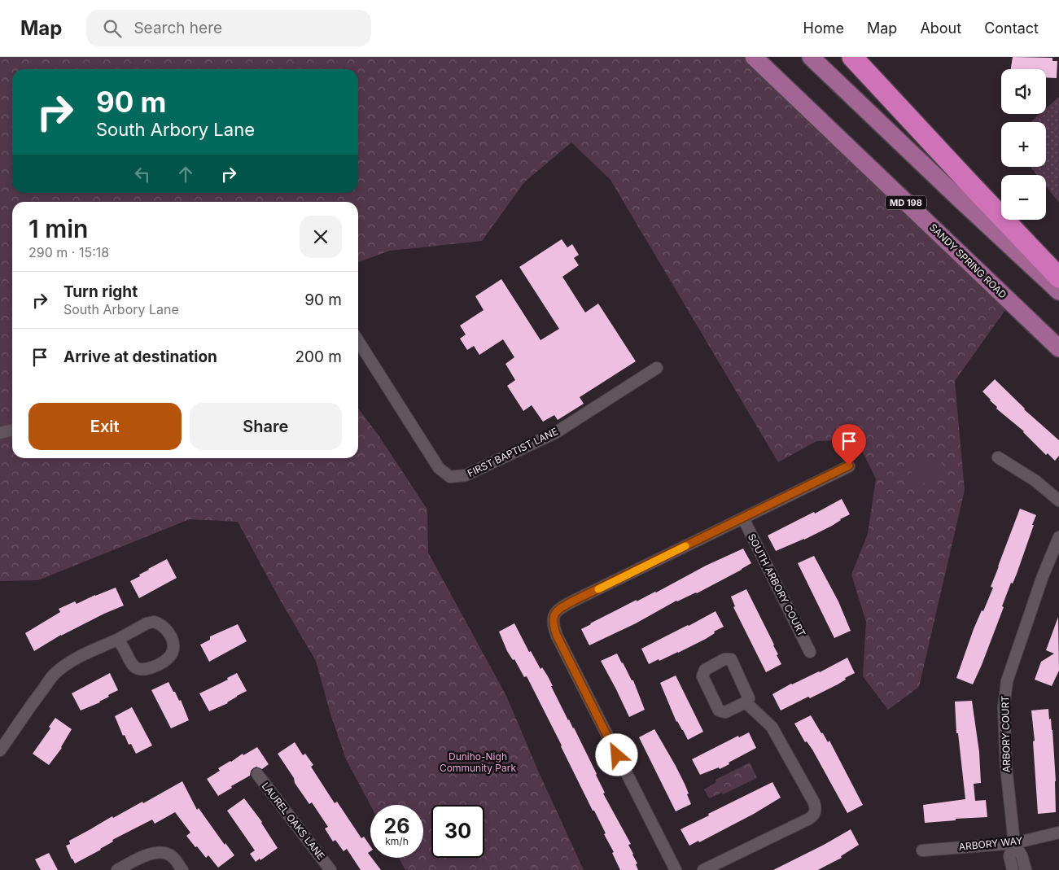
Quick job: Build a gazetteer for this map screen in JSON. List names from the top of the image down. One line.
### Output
{"streets":{"main road":["MD 198","SANDY SPRING ROAD"],"street":["FIRST BAPTIST LANE","SOUTH ARBORY COURT","ARBORY COURT","LAUREL OAKS LANE","ARBORY WAY"]},"crossings":[["ARBORY COURT","ARBORY WAY"]],"parks":["Duniho-Nigh Community Park"],"page":{"header":"Map","search":"Search here","nav":["Home","Map","About","Contact"],"map_buttons":["+","−"],"turn":["90 m","South Arbory Lane"],"heading":["1 min","290 m · 15:18"],"list":[{"name":"Turn right","note":"South Arbory Lane","value":"90 m"},{"name":"Arrive at destination","value":"200 m"}],"buttons":["Exit","Share"],"speed":"26 km/h","limit":"30"}}
